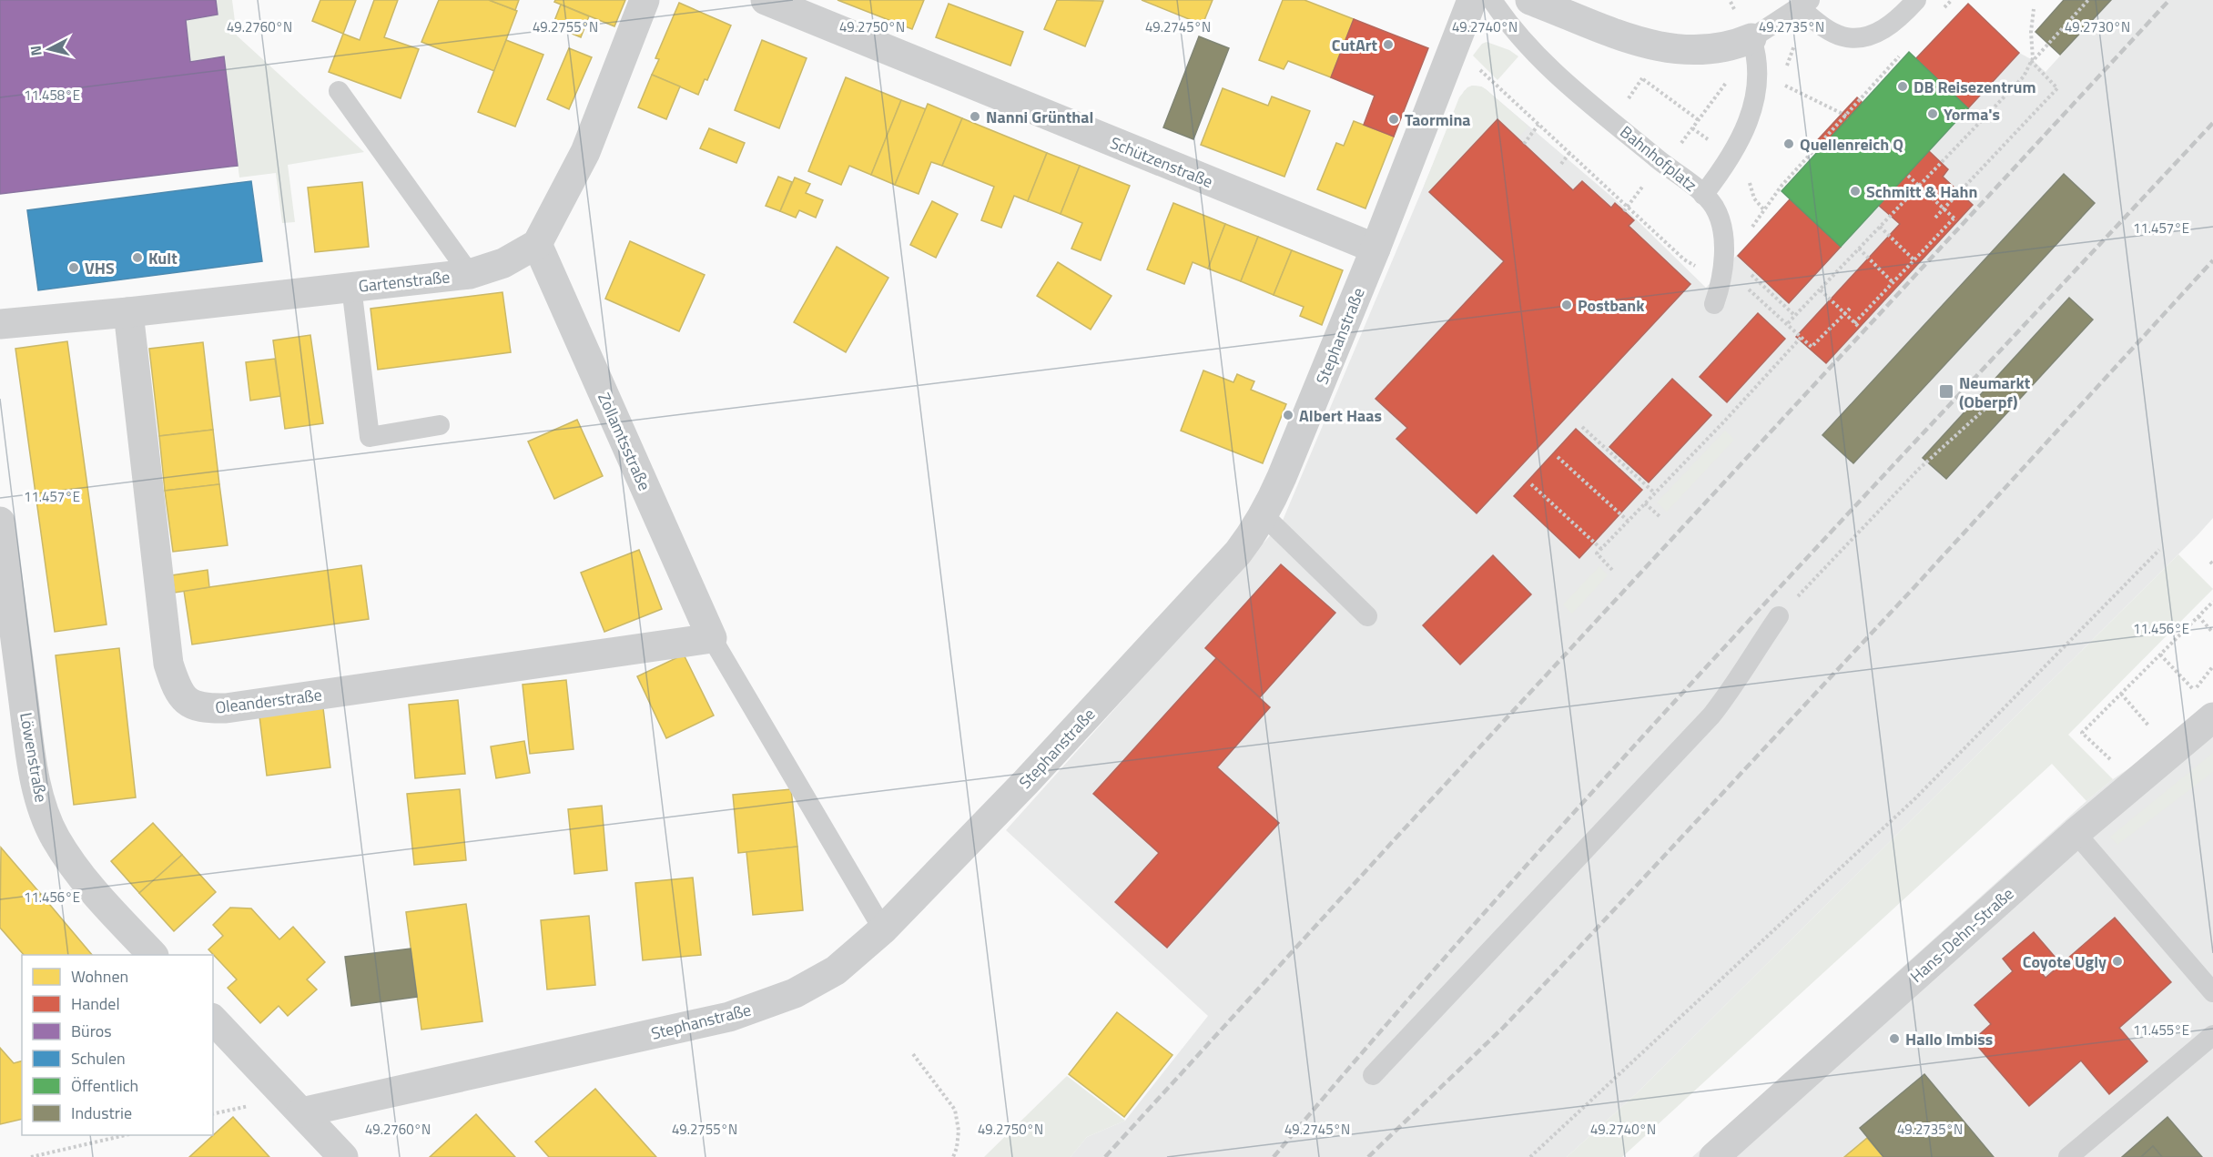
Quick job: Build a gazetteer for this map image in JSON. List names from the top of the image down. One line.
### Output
{"streets":{"street":["Schützenstraße","Gartenstraße","Stephanstraße","Zollamtsstraße","Oleanderstraße","Löwenstraße","Hans-Dehn-Straße"],"lane":["Bahnhofplatz"]},"crossings":[["Schützenstraße","Stephanstraße"],["Gartenstraße","Zollamtsstraße"],["Gartenstraße","Oleanderstraße"],["Zollamtsstraße","Oleanderstraße"]],"places":{"other":["CutArt","DB Reisezentrum","Yorma's","Nanni Grünthal","Taormina","Quellenreich Q","Schmitt & Hahn","Kult","VHS","Postbank","Albert Haas","Coyote Ugly","Hallo Imbiss"],"transit":["Neumarkt (Oberpf)"]},"legend":["Wohnen","Handel","Büros","Schulen","Öffentlich","Industrie"],"north":"left","coordinates":["49.2760°N","49.2755°N","49.2750°N","49.2745°N","49.2740°N","49.2735°N","49.2730°N","11.458°E","11.457°E","11.456°E","11.455°E"]}
